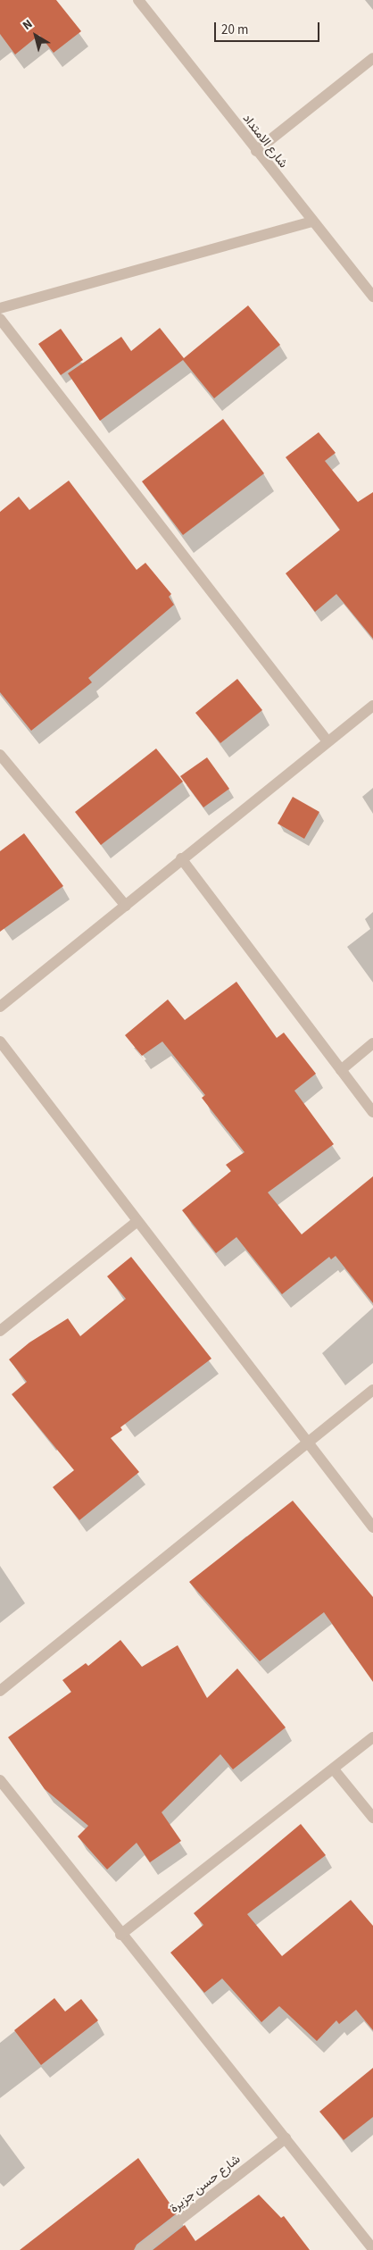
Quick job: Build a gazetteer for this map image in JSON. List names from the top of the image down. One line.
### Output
{"streets":{"street":["شارع الامتداد","شارع حسن جزيرة"]},"scale_bar":"20 m","north":"top left"}
